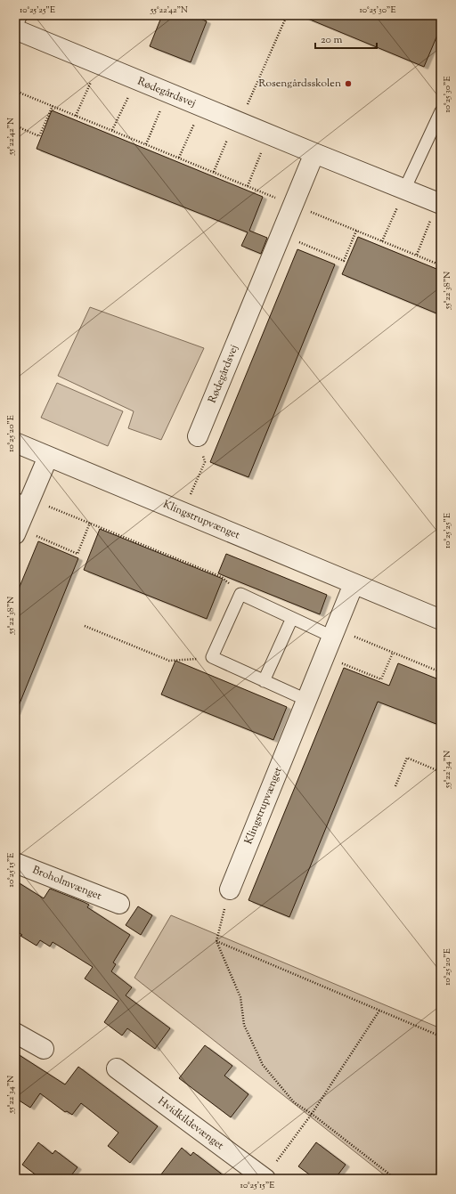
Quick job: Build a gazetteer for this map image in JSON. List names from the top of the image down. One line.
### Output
{"streets":{"street":["Rødegårdsvej","Klingstrupvænget","Broholmvænget","Hvidkildevænget"]},"places":["Rosengårdsskolen"],"scale_bar":"20 m","coordinates":["10°25'25\"E","55°22'42\"N","10°25'30\"E","55°22'38\"N","10°25'20\"E","55°22'34\"N","10°25'15\"E"]}
